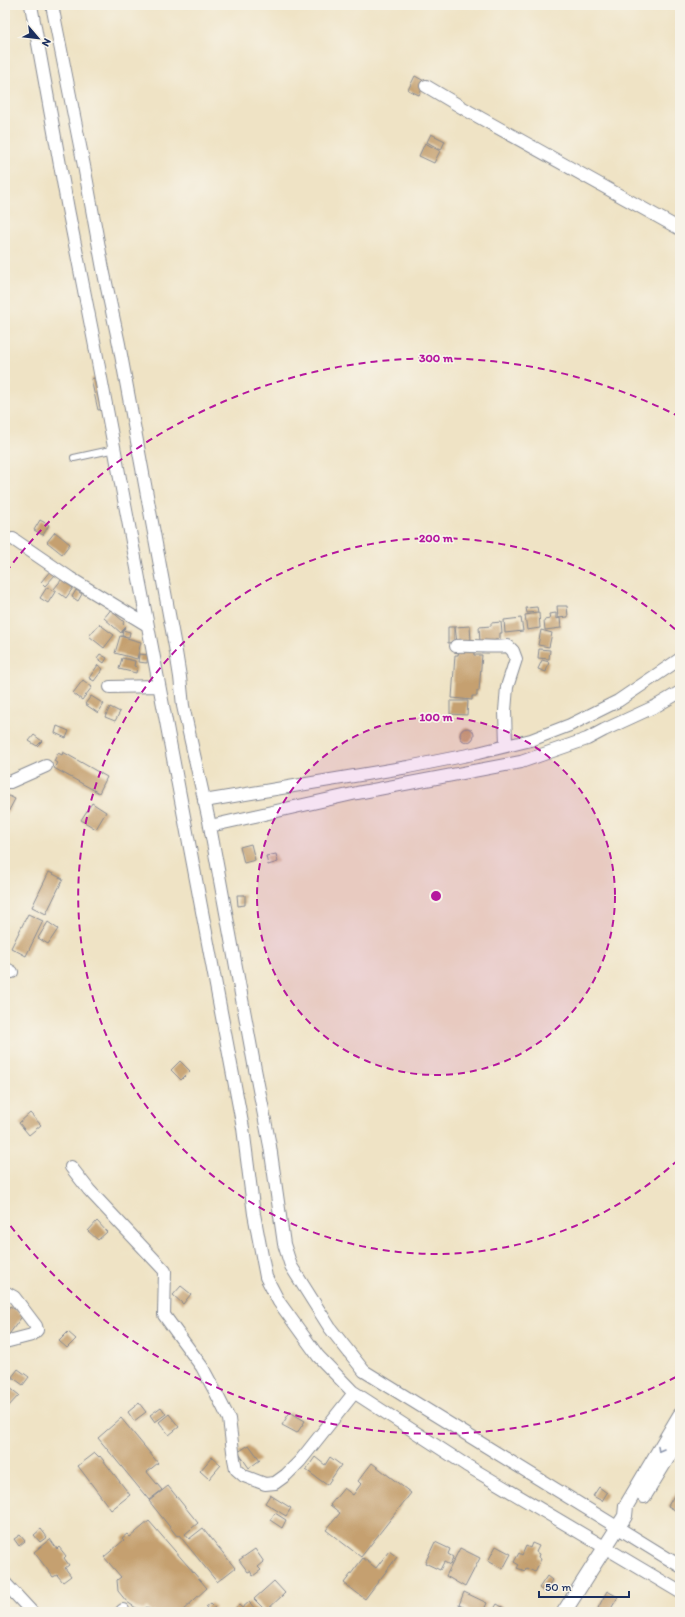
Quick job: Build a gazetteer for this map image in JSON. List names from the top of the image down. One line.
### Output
{"scale_bar":"50 m","north":"bottom right","rings":["300 m","200 m","100 m"]}
